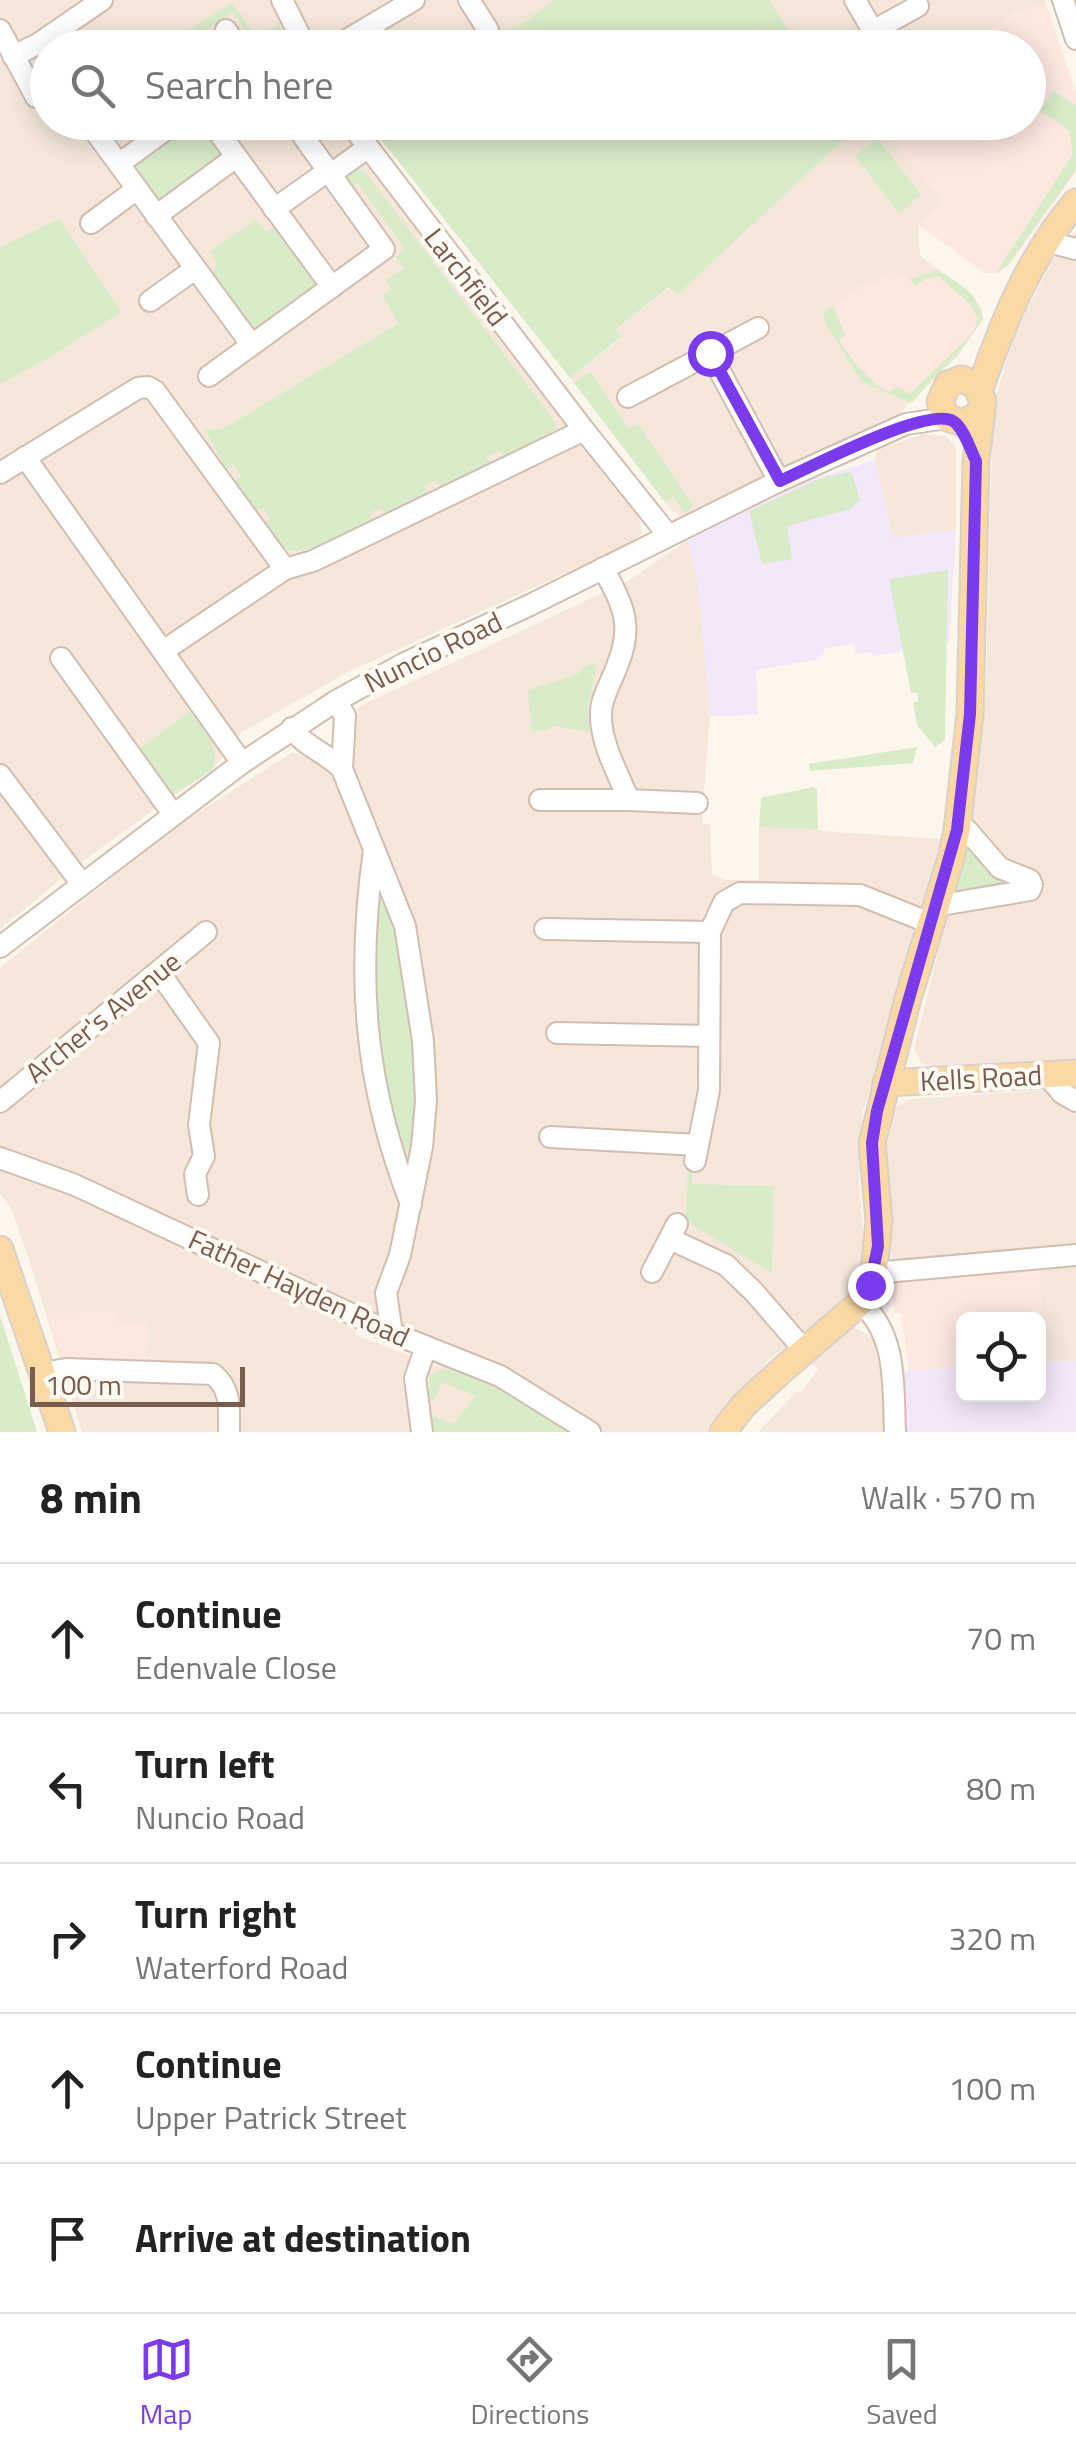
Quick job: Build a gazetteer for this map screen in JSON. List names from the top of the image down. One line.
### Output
{"streets":{"main road":["Kells Road"],"street":["Larchfield","Nuncio Road","Archer's Avenue","Father Hayden Road"]},"crossings":[["Larchfield","Nuncio Road"]],"scale_bar":"100 m","page":{"search":"Search here","scale":"100 m","heading":["8 min","Walk · 570 m"],"list":[["Continue","Edenvale Close","70 m"],["Turn left","Nuncio Road","80 m"],["Turn right","Waterford Road","320 m"],["Continue","Upper Patrick Street","100 m"],"Arrive at destination"],"nav":["Map","Directions","Saved"]}}
